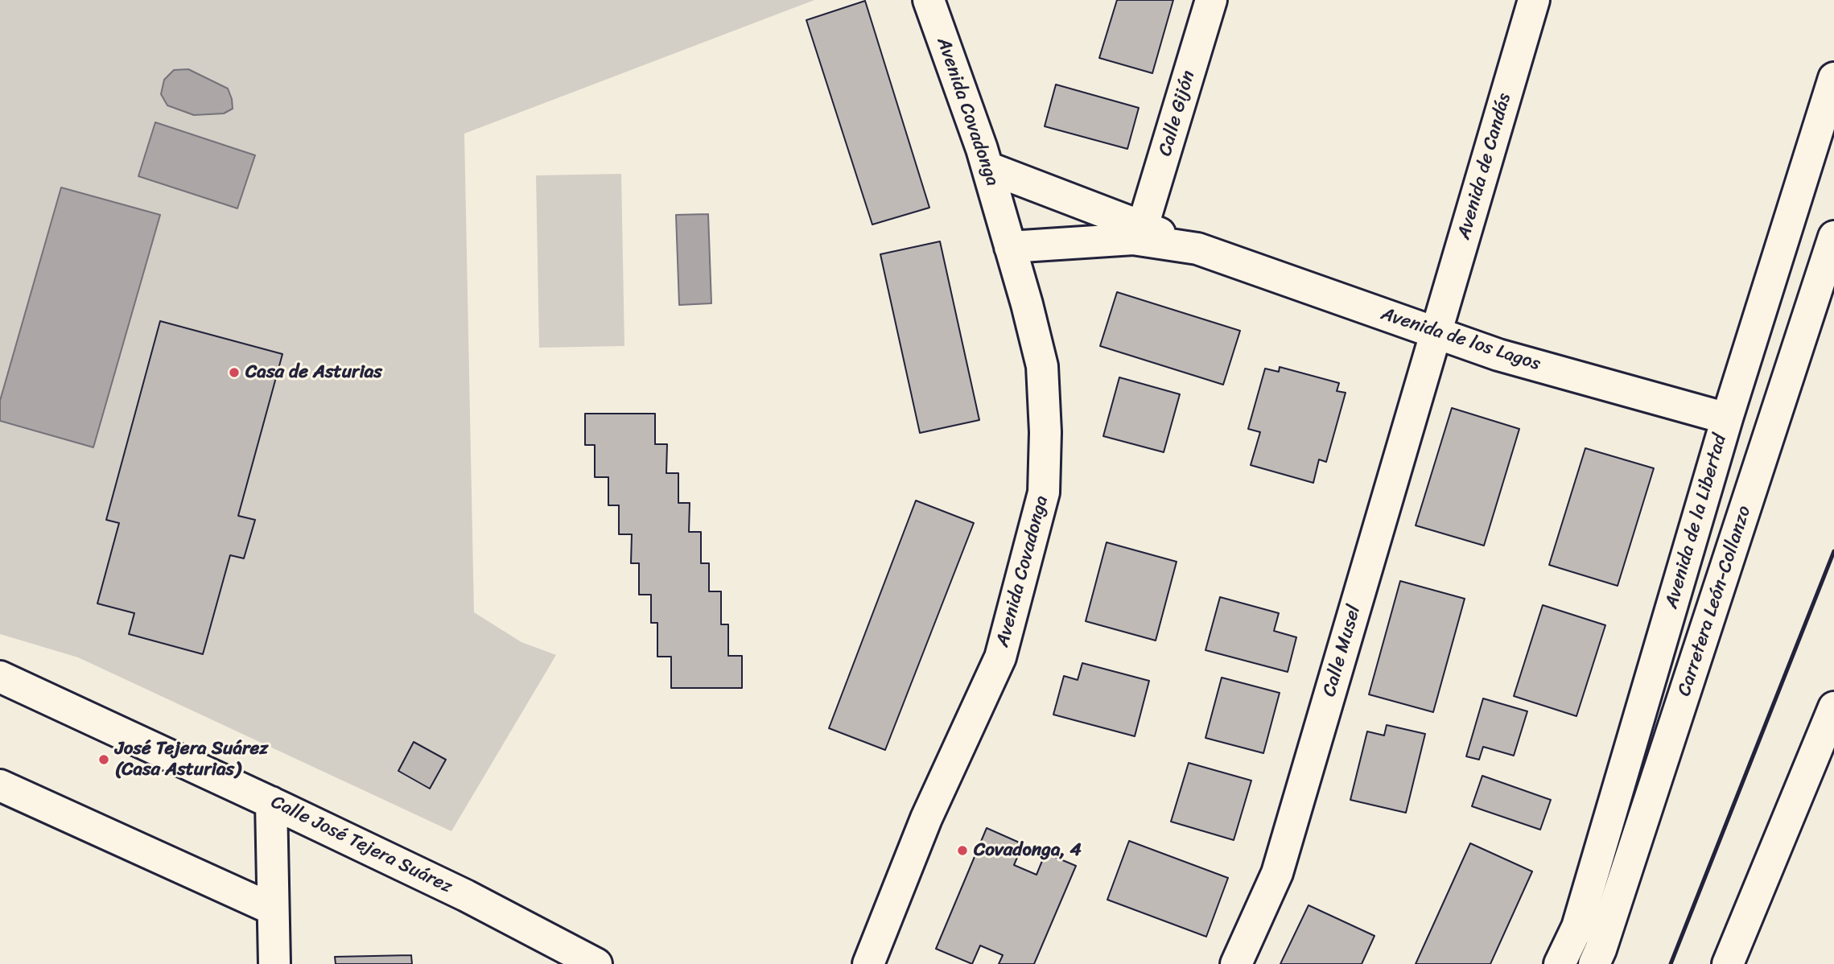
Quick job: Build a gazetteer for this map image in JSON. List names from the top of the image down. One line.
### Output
{"streets":{"street":["Avenida Covadonga","Calle Gijón","Avenida de Candás","Avenida de los Lagos","Avenida de la Libertad","Carretera León-Collanzo","Calle Musel","Calle José Tejera Suárez"]},"crossings":[["Avenida Covadonga","Avenida de los Lagos"],["Calle Gijón","Avenida de los Lagos"],["Avenida de Candás","Avenida de los Lagos"],["Avenida de Candás","Calle Musel"],["Avenida de los Lagos","Avenida de la Libertad"],["Avenida de los Lagos","Calle Musel"]],"places":["Casa de Asturias","José Tejera Suárez (Casa Asturias)","Covadonga, 4"]}
